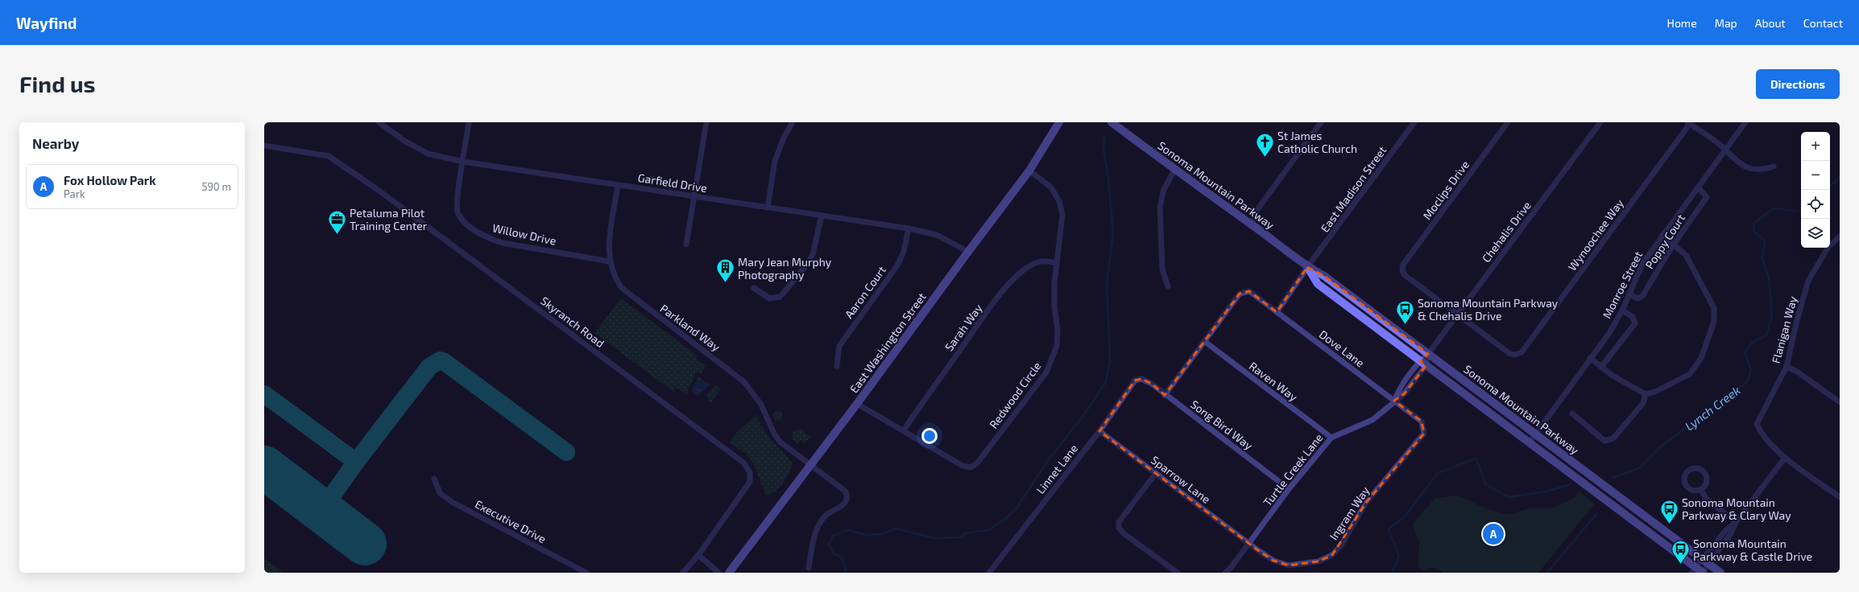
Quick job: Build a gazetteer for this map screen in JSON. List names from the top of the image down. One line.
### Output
{"streets":{"main road":["Sonoma Mountain Parkway","East Washington Street"],"street":["Garfield Drive","East Madison Street","Moclips Drive","Chehalis Drive","Willow Drive","Wynoochee Way","Poppy Court","Monroe Street","Aaron Court","Skyranch Road","Parkland Way","Sarah Way","Flanigan Way","Dove Lane","Raven Way","Redwood Circle","Song Bird Way","Linnet Lane","Turtle Creek Lane","Sparrow Lane","Ingram Way","Executive Drive"]},"crossings":[["Garfield Drive","Willow Drive"],["Garfield Drive","Aaron Court"],["Garfield Drive","Parkland Way"],["Garfield Drive","East Washington Street"],["Sonoma Mountain Parkway","East Madison Street"],["Sonoma Mountain Parkway","Chehalis Drive"],["Sonoma Mountain Parkway","Monroe Street"],["Sonoma Mountain Parkway","Turtle Creek Lane"],["Moclips Drive","Chehalis Drive"],["Moclips Drive","Wynoochee Way"],["Chehalis Drive","Wynoochee Way"],["Chehalis Drive","Turtle Creek Lane"],["Willow Drive","Parkland Way"],["Poppy Court","Monroe Street"],["Parkland Way","East Washington Street"],["Sarah Way","Redwood Circle"],["East Washington Street","Redwood Circle"],["Dove Lane","Turtle Creek Lane"],["Dove Lane","Ingram Way"],["Raven Way","Turtle Creek Lane"],["Song Bird Way","Linnet Lane"],["Song Bird Way","Turtle Creek Lane"],["Linnet Lane","Sparrow Lane"],["Turtle Creek Lane","Sparrow Lane"],["Turtle Creek Lane","Ingram Way"],["Sparrow Lane","Ingram Way"]],"water":["Lynch Creek"],"places":{"church":["St James Catholic Church"],"office":["Petaluma Pilot Training Center"],"building":["Mary Jean Murphy Photography"],"bus stop":["Sonoma Mountain Parkway & Chehalis Drive","Sonoma Mountain Parkway & Clary Way","Sonoma Mountain Parkway & Castle Drive"]},"page":{"header":"Wayfind","nav":["Home","Map","About","Contact"],"buttons":"Directions","title":"Find us","heading":"Nearby","map_buttons":["+","−"],"list":[{"mark":"A","name":"Fox Hollow Park","note":"Park","value":"590 m"}],"pins":"A"}}
